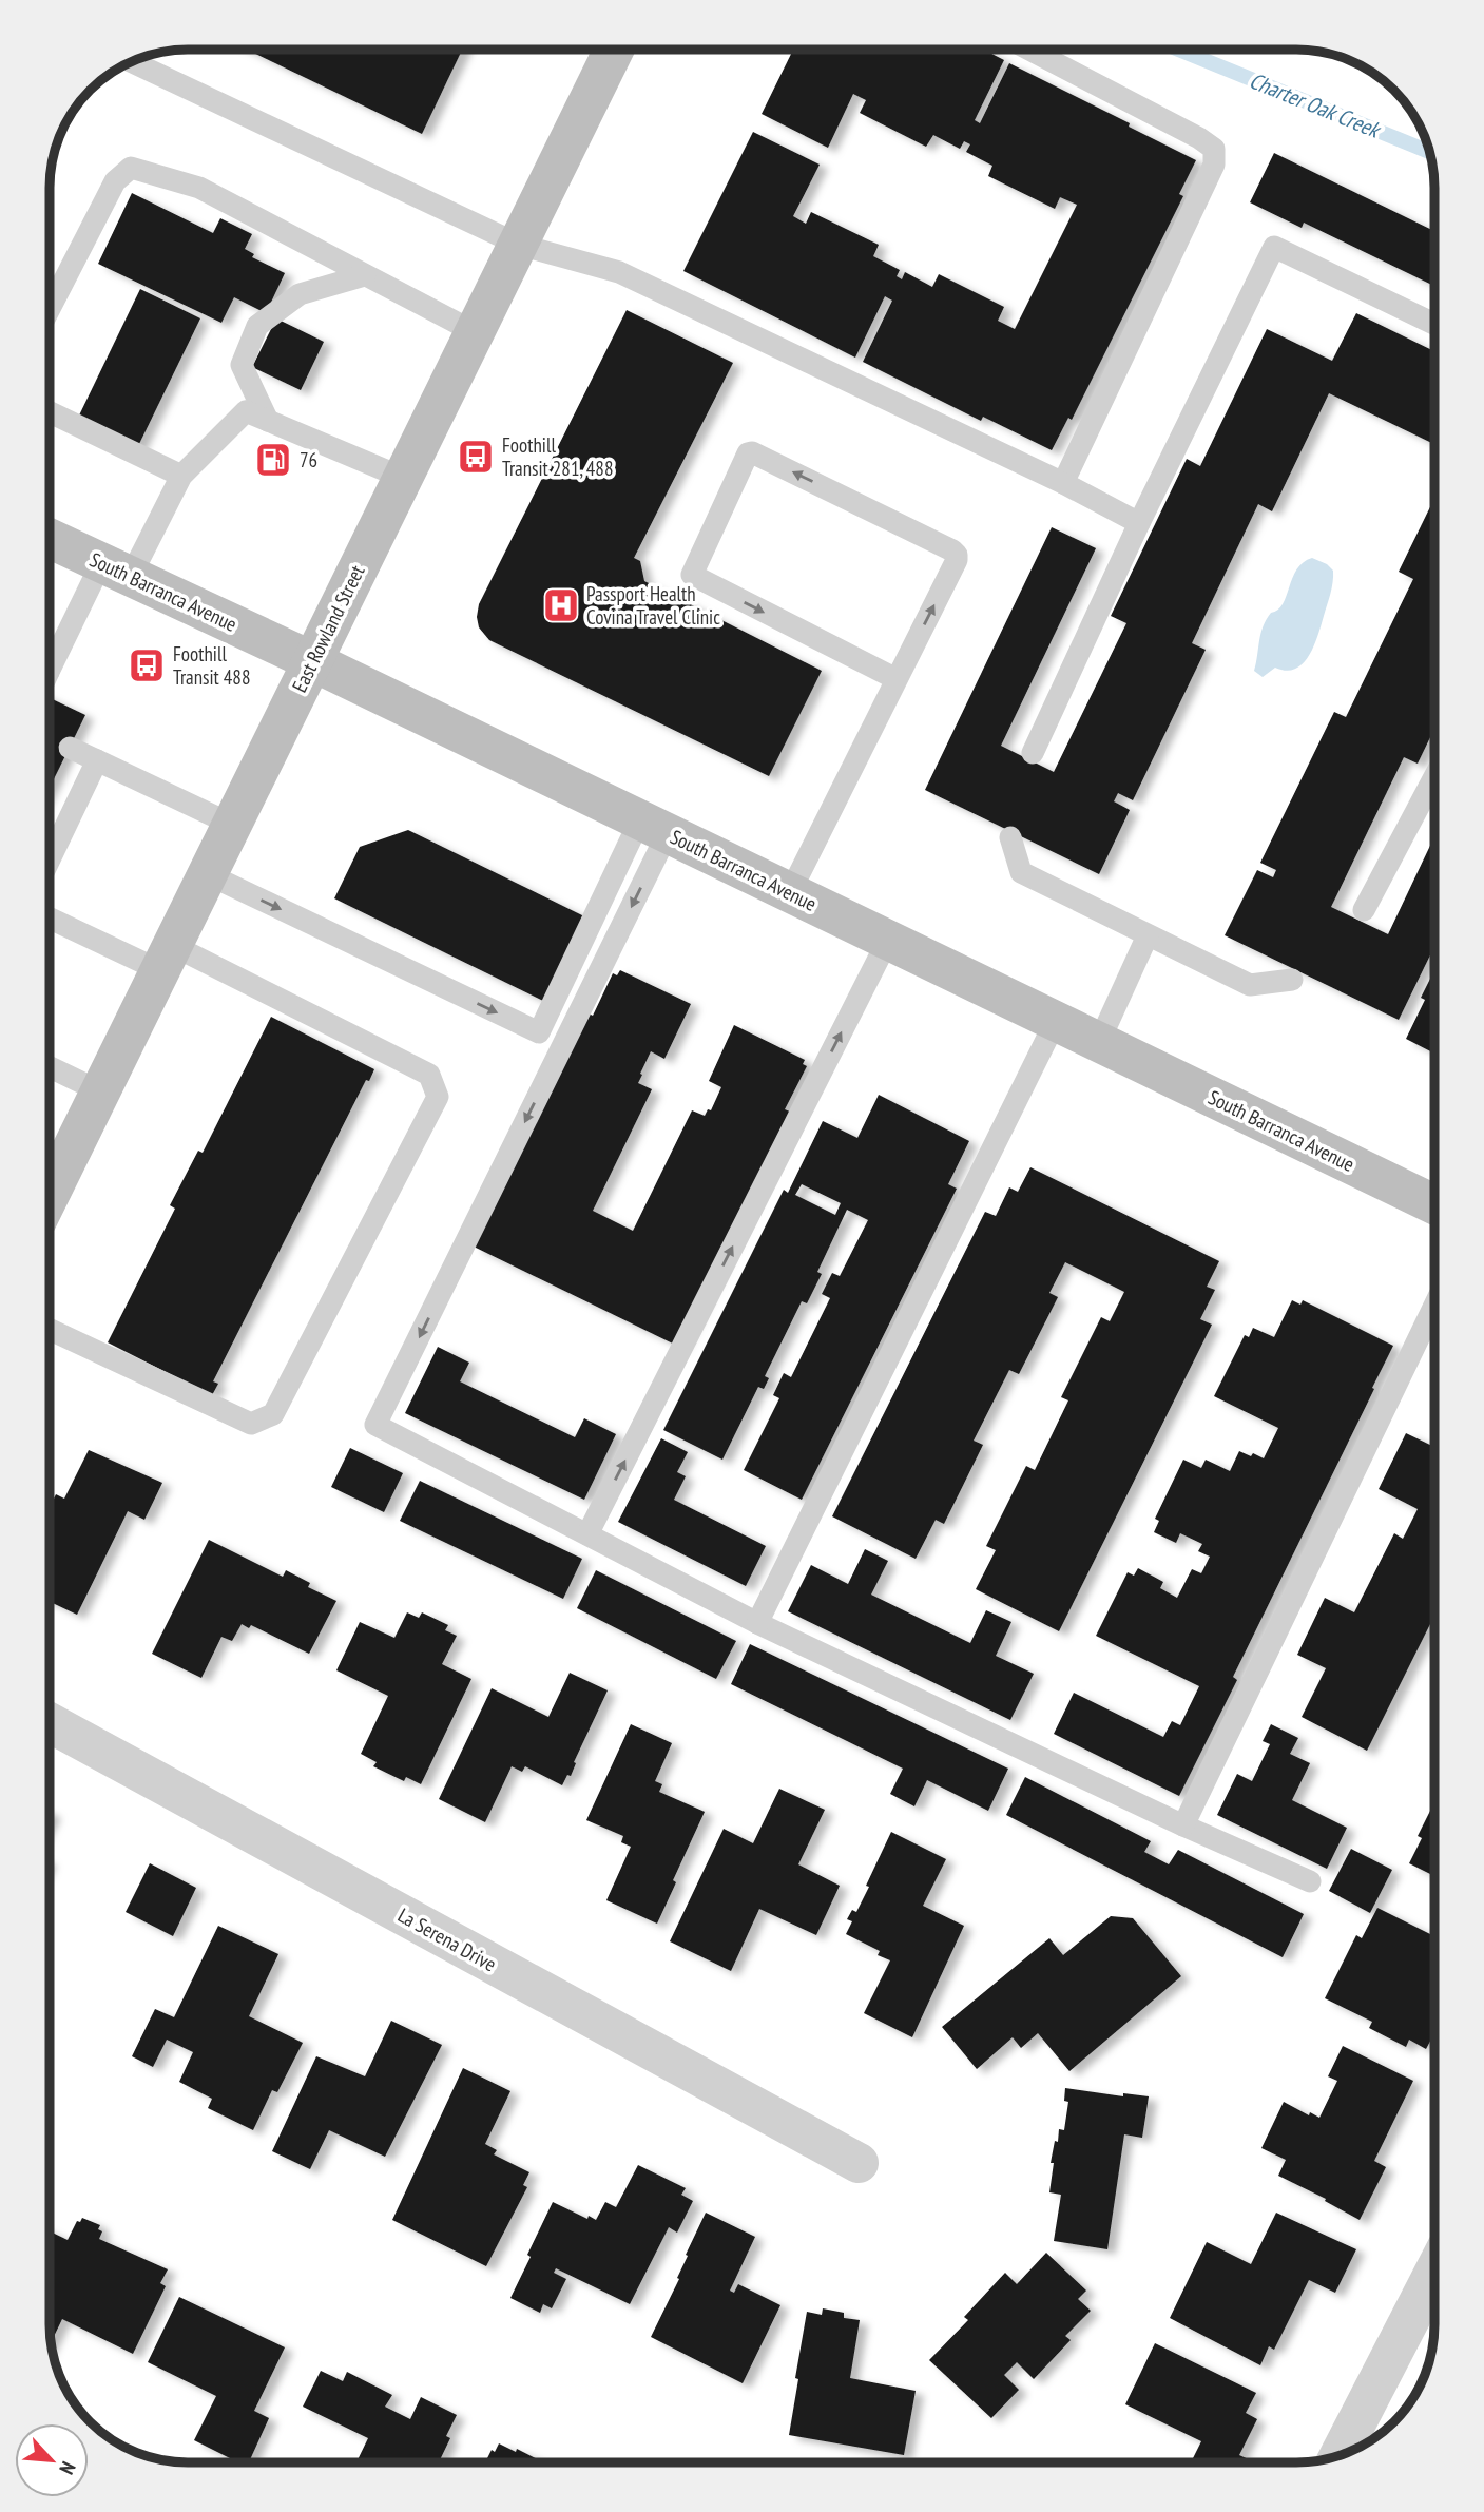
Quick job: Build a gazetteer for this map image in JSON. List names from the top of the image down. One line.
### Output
{"streets":{"main road":["South Barranca Avenue","East Rowland Street"],"street":["La Serena Drive"]},"crossings":[["South Barranca Avenue","East Rowland Street"]],"water":["Charter Oak Creek"],"places":{"bus stop":["Foothill Transit 281, 488","Foothill Transit 488"],"fuel station":["76"],"hospital":["Passport Health Covina Travel Clinic"]},"north":"bottom right"}
